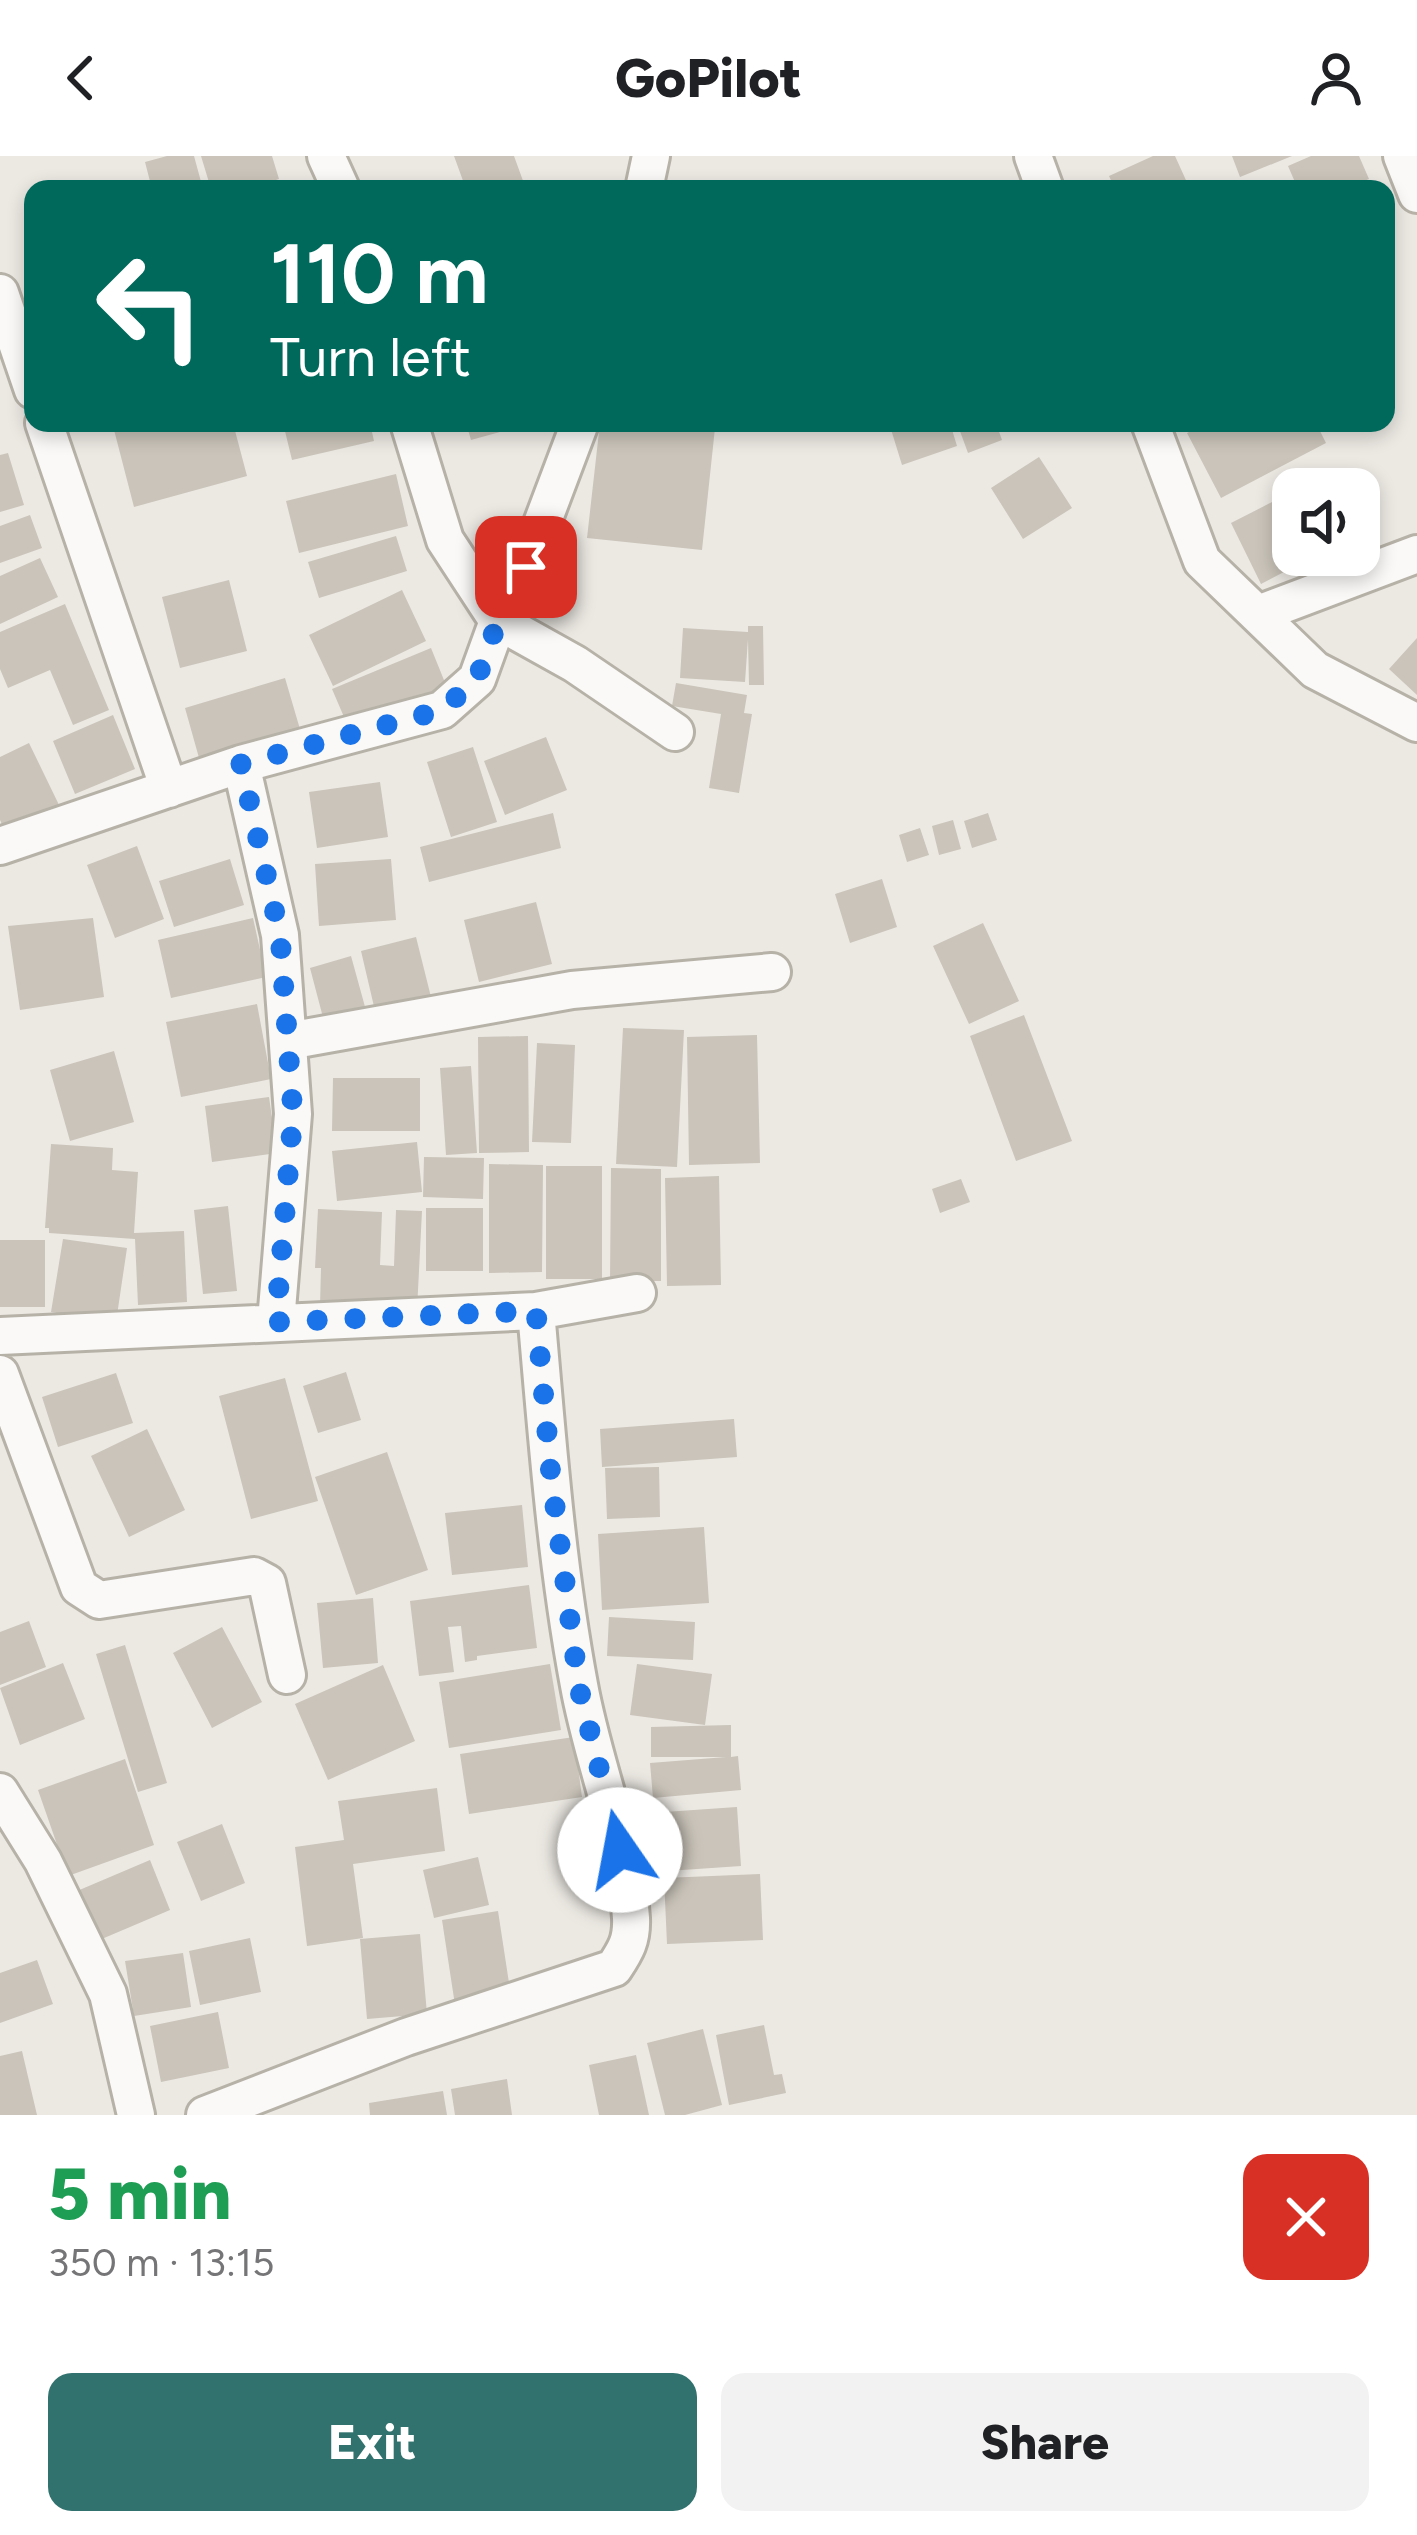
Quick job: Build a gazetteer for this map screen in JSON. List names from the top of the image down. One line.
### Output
{"page":{"header":"GoPilot","turn":["110 m","Turn left"],"heading":["5 min","350 m · 13:15"],"buttons":["Exit","Share"]}}
